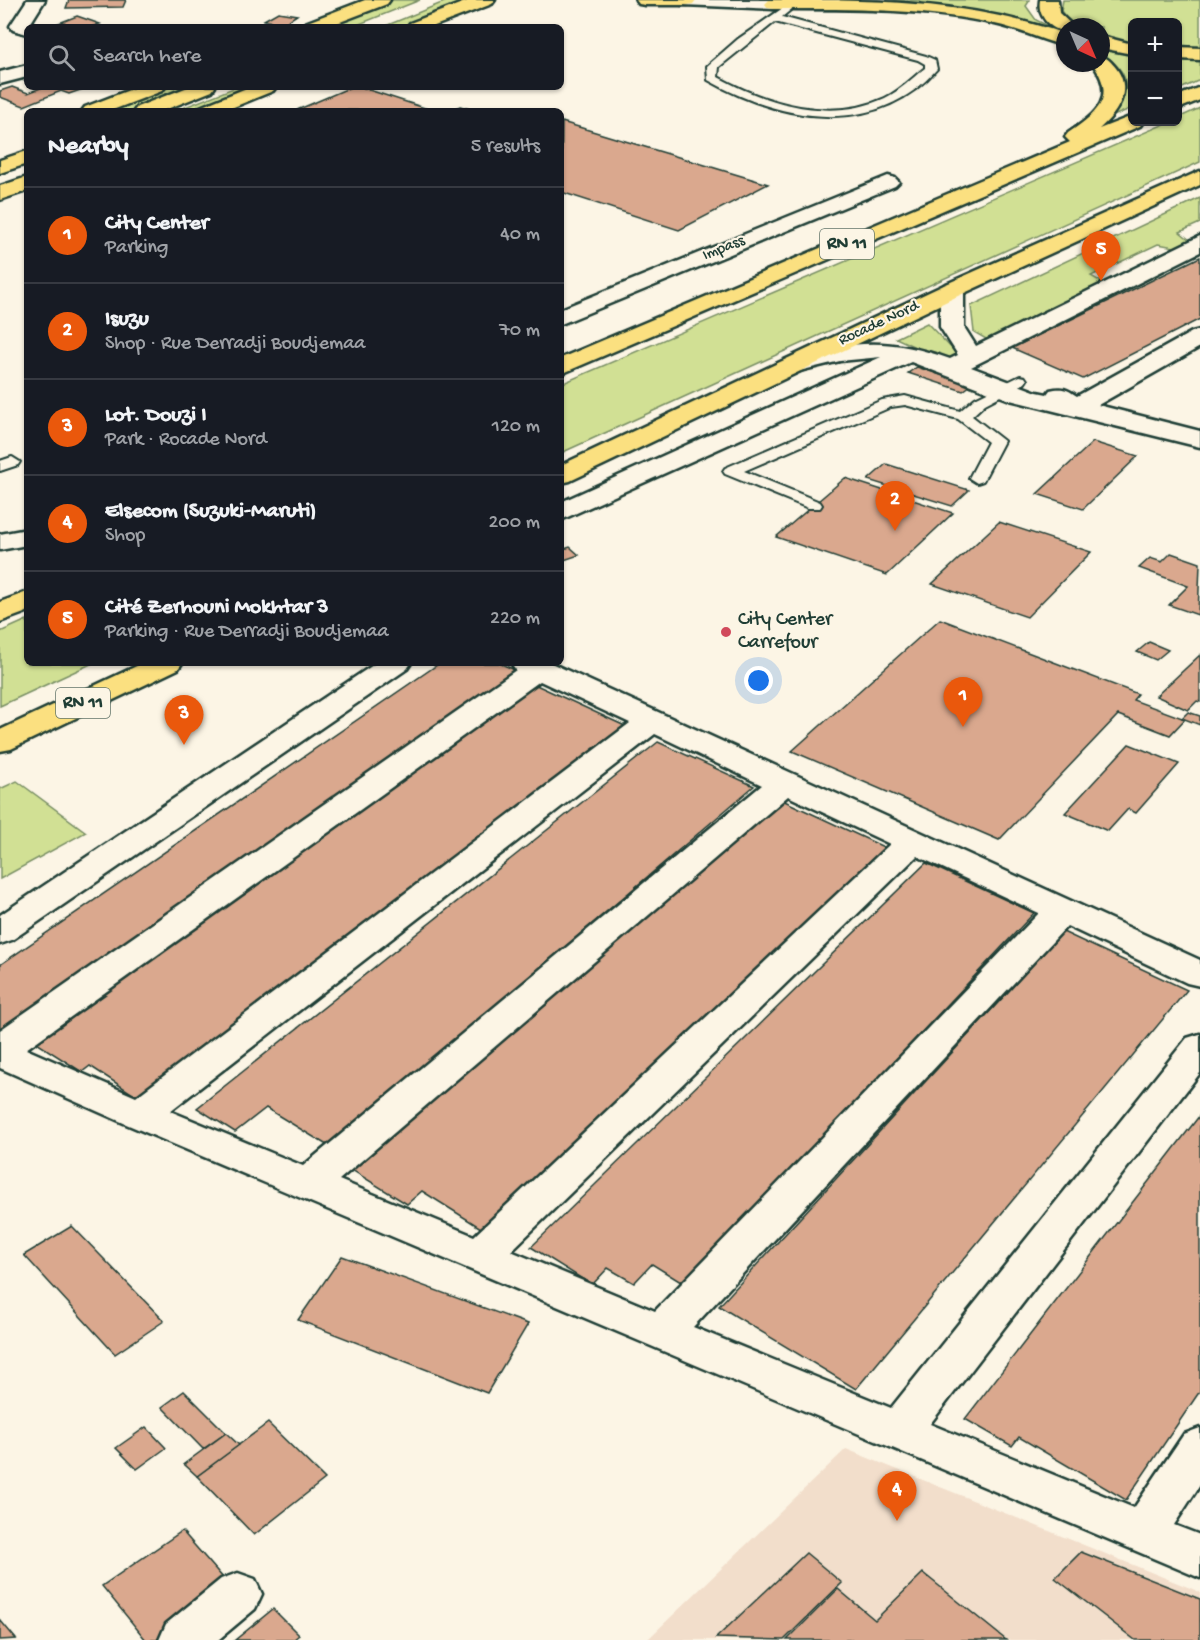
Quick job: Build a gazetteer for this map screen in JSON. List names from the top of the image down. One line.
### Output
{"streets":{"highway":["RN 11","Rocade Nord"],"street":["Impass"]},"places":["City Center Carrefour"],"north":"bottom right","page":{"map_buttons":["+","−"],"search":"Search here","heading":["Nearby","5 results"],"list":[{"mark":"1","name":"City Center","note":"Parking","value":"40 m"},{"mark":"2","name":"Isuzu","note":"Shop · Rue Derradji Boudjemaa","value":"70 m"},{"mark":"3","name":"Lot. Douzi I","note":"Park · Rocade Nord","value":"120 m"},{"mark":"4","name":"Elsecom (Suzuki-Maruti)","note":"Shop","value":"200 m"},{"mark":"5","name":"Cité Zerhouni Mokhtar 3","note":"Parking · Rue Derradji Boudjemaa","value":"220 m"}],"pins":["5","2","1","3","4"]}}
